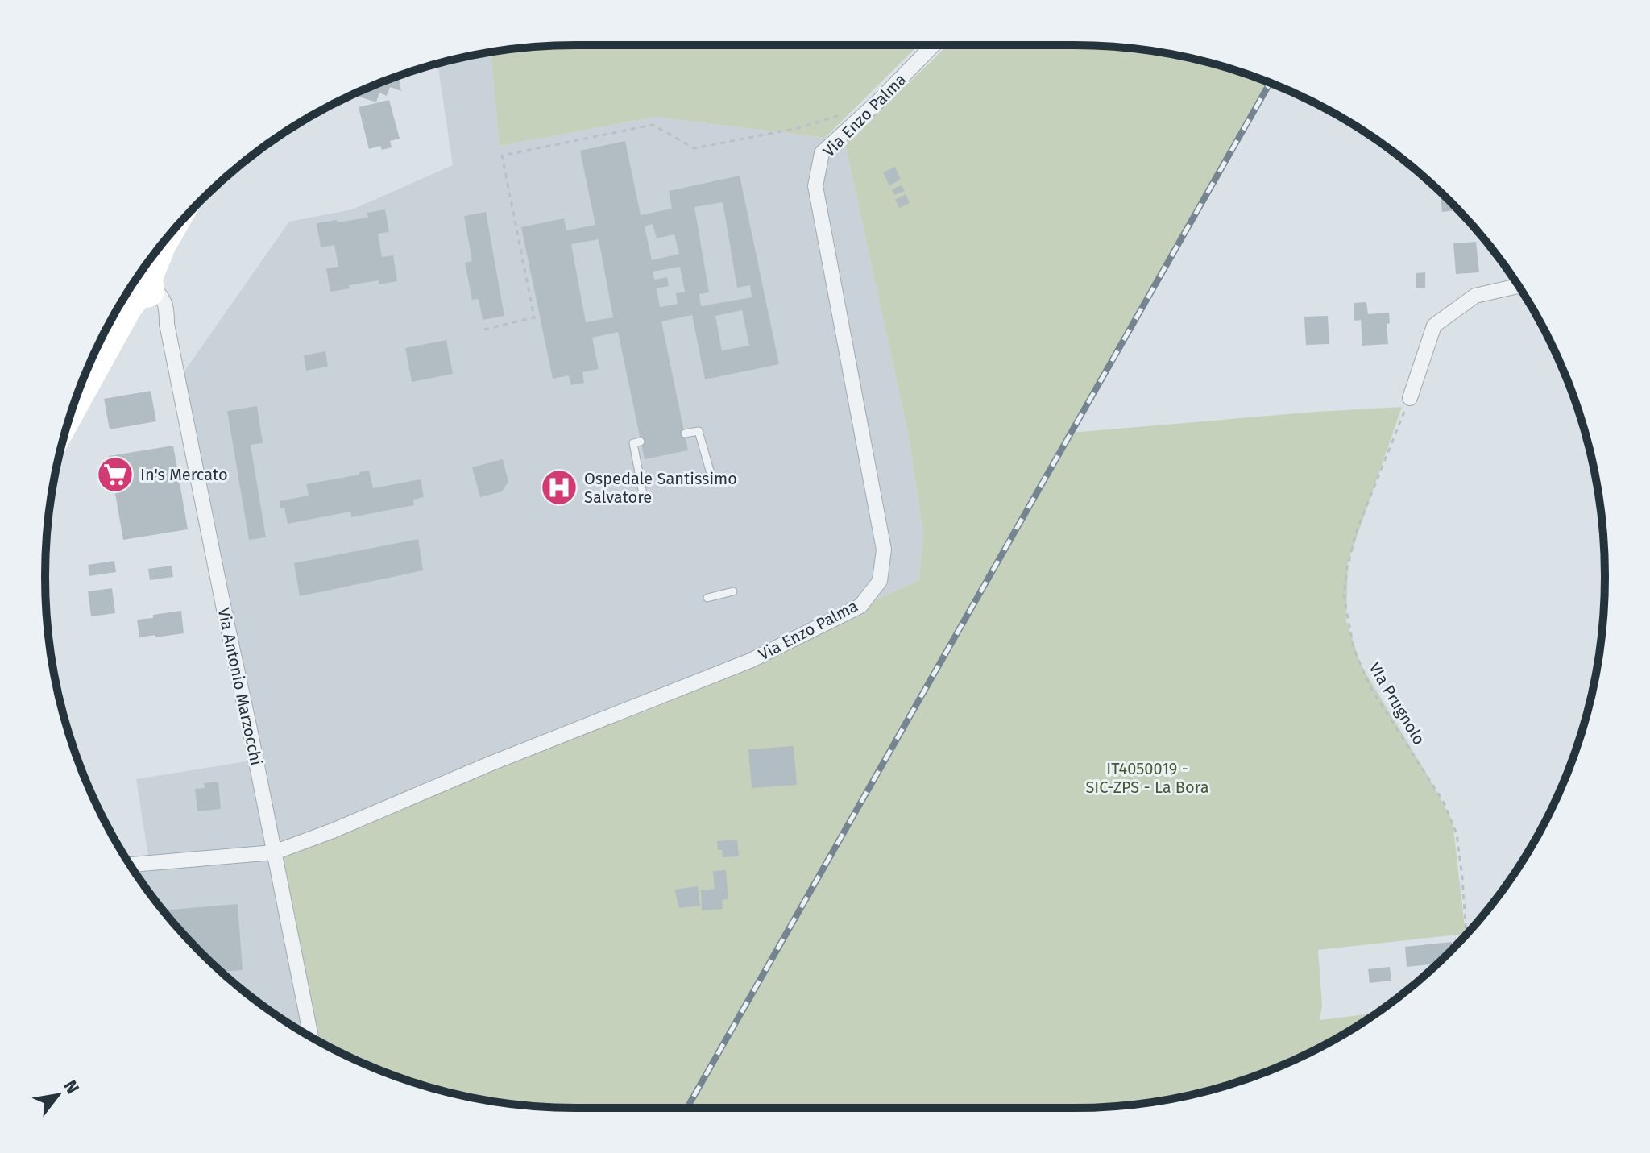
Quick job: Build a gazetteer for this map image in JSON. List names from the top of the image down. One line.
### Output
{"streets":{"street":["Via Enzo Palma","Via Antonio Marzocchi"],"path":["VIa Prugnolo"]},"crossings":[["Via Enzo Palma","Via Antonio Marzocchi"]],"parks":["IT4050019 - SIC-ZPS - La Bora"],"places":{"supermarket":["In's Mercato"],"hospital":["Ospedale Santissimo Salvatore"]},"north":"top right"}
